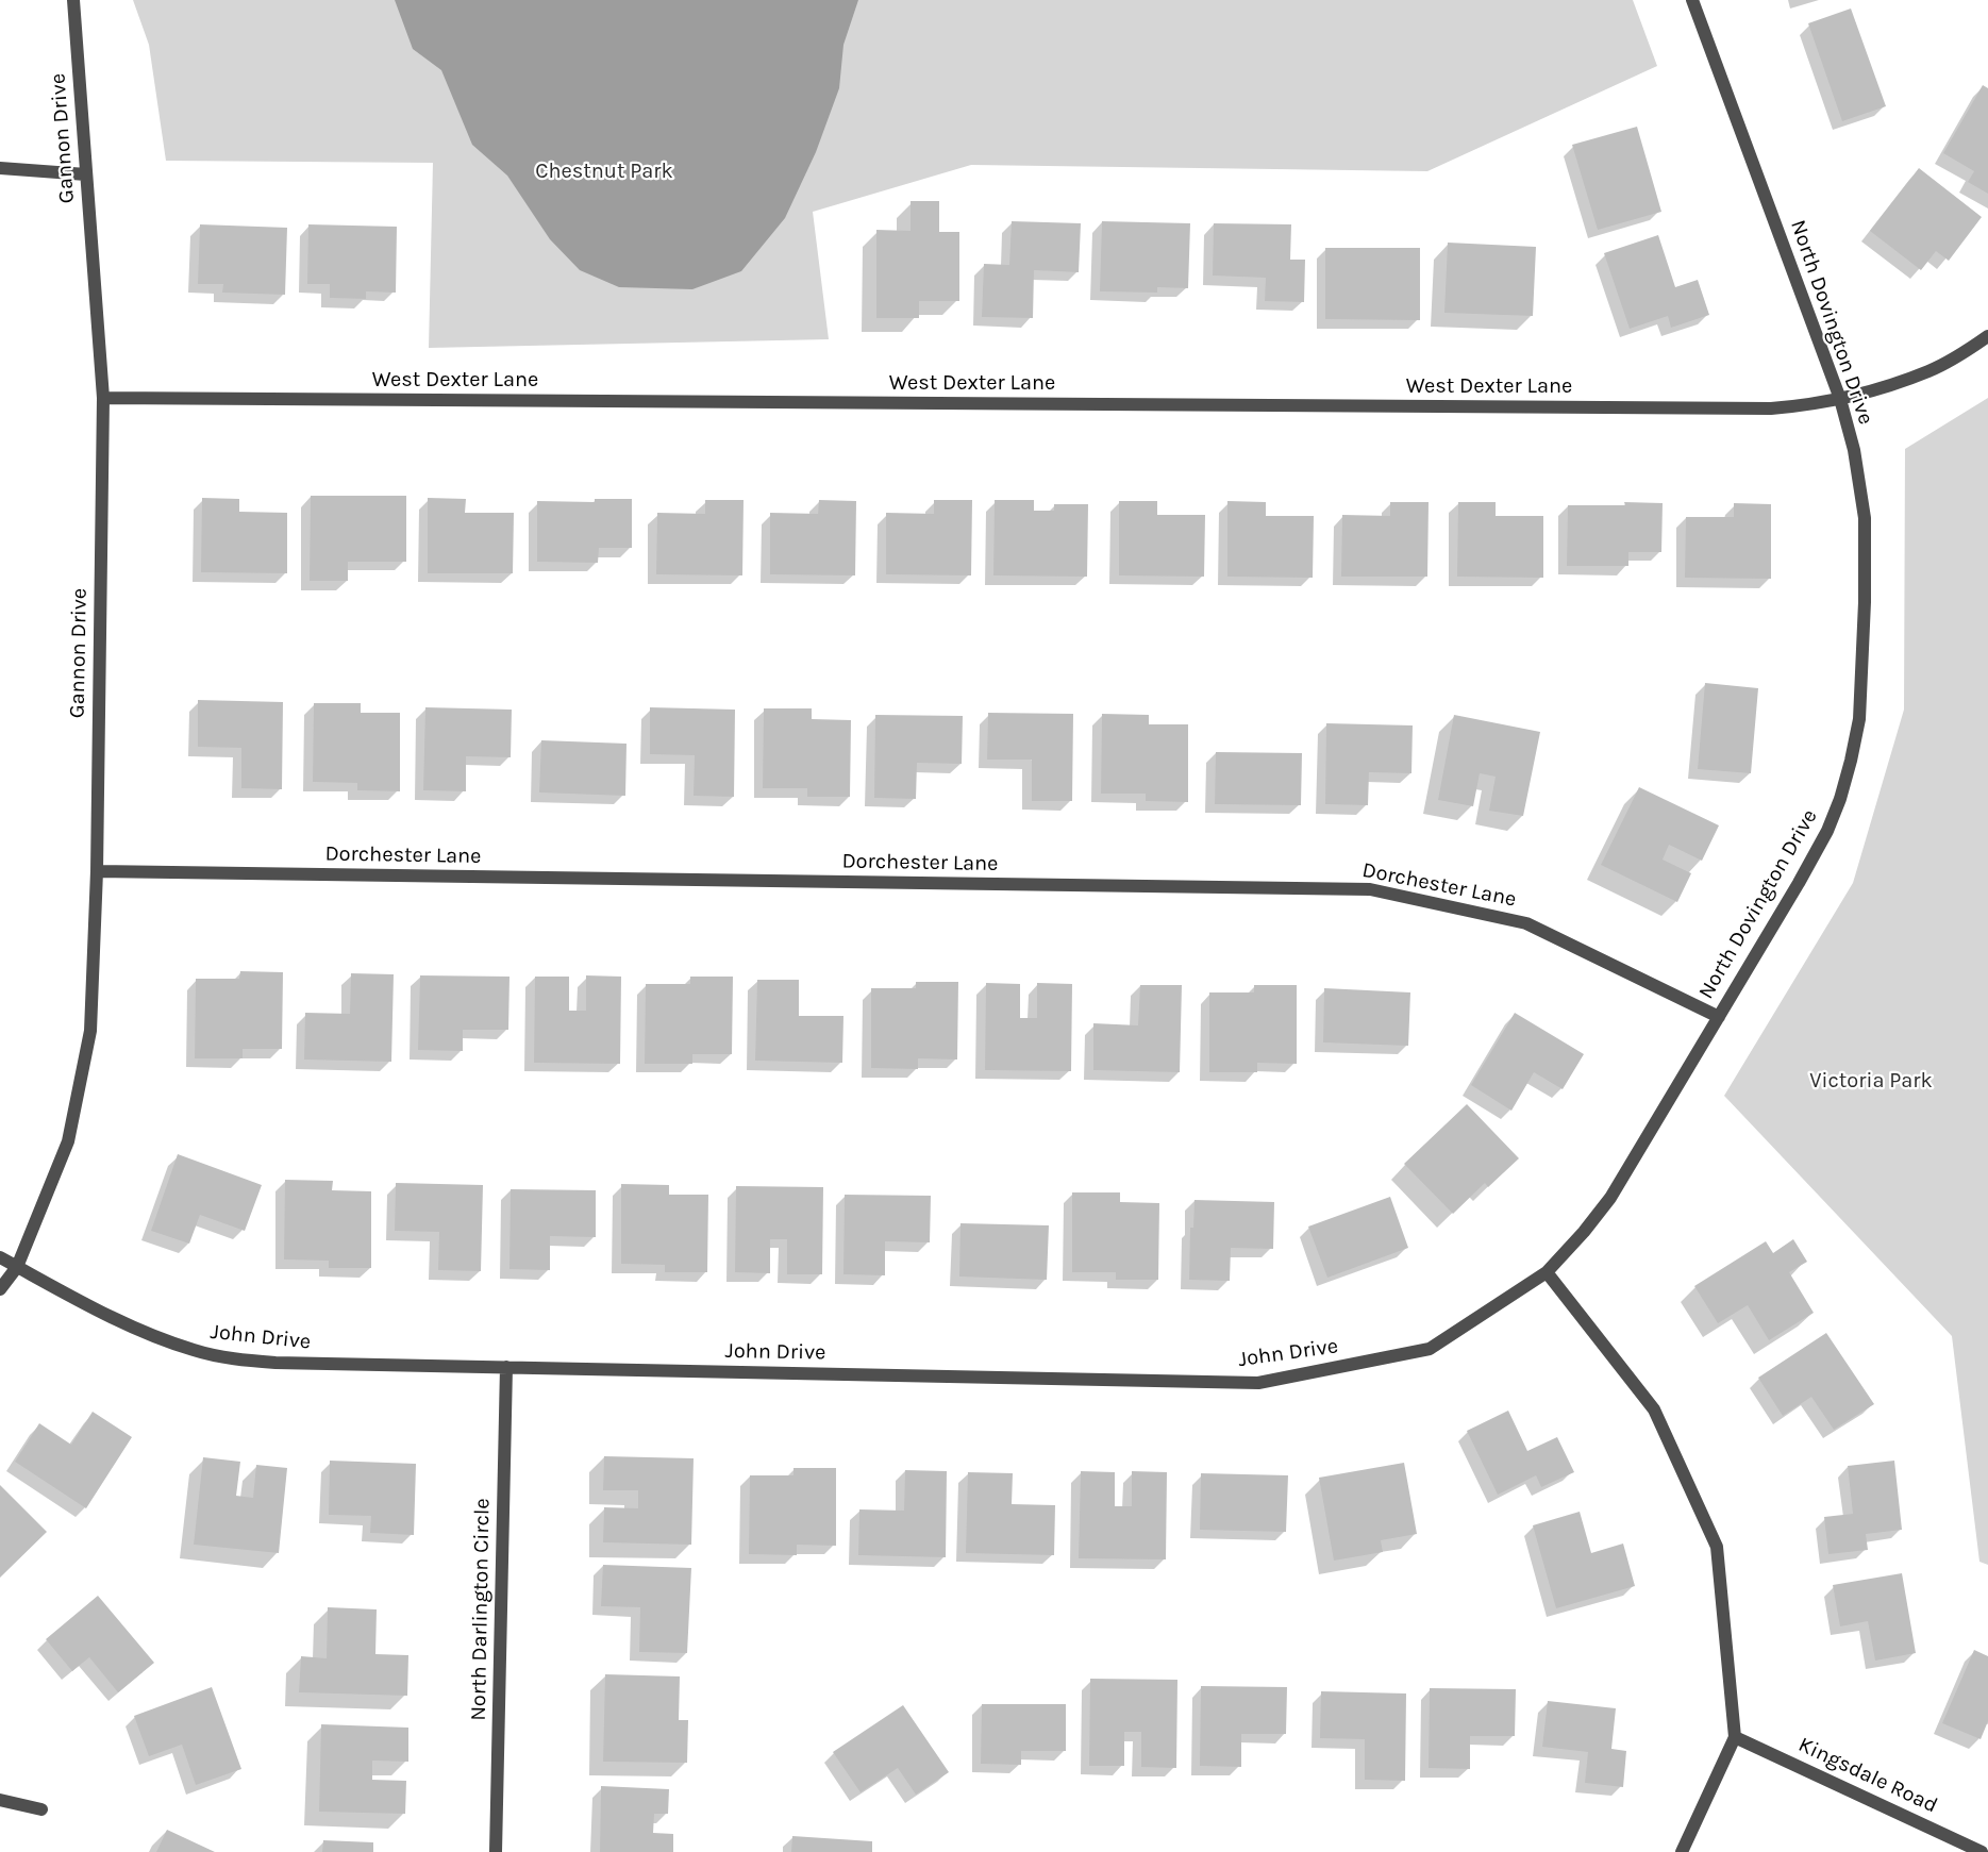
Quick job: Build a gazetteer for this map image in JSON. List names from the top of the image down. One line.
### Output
{"streets":{"street":["Gannon Drive","North Dovington Drive","West Dexter Lane","Dorchester Lane","John Drive","North Darlington Circle","Kingsdale Road"]},"crossings":[["Gannon Drive","West Dexter Lane"],["Gannon Drive","Dorchester Lane"],["Gannon Drive","John Drive"],["North Dovington Drive","West Dexter Lane"],["North Dovington Drive","Dorchester Lane"],["North Dovington Drive","John Drive"],["John Drive","North Darlington Circle"]],"parks":["Chestnut Park","Victoria Park"]}
